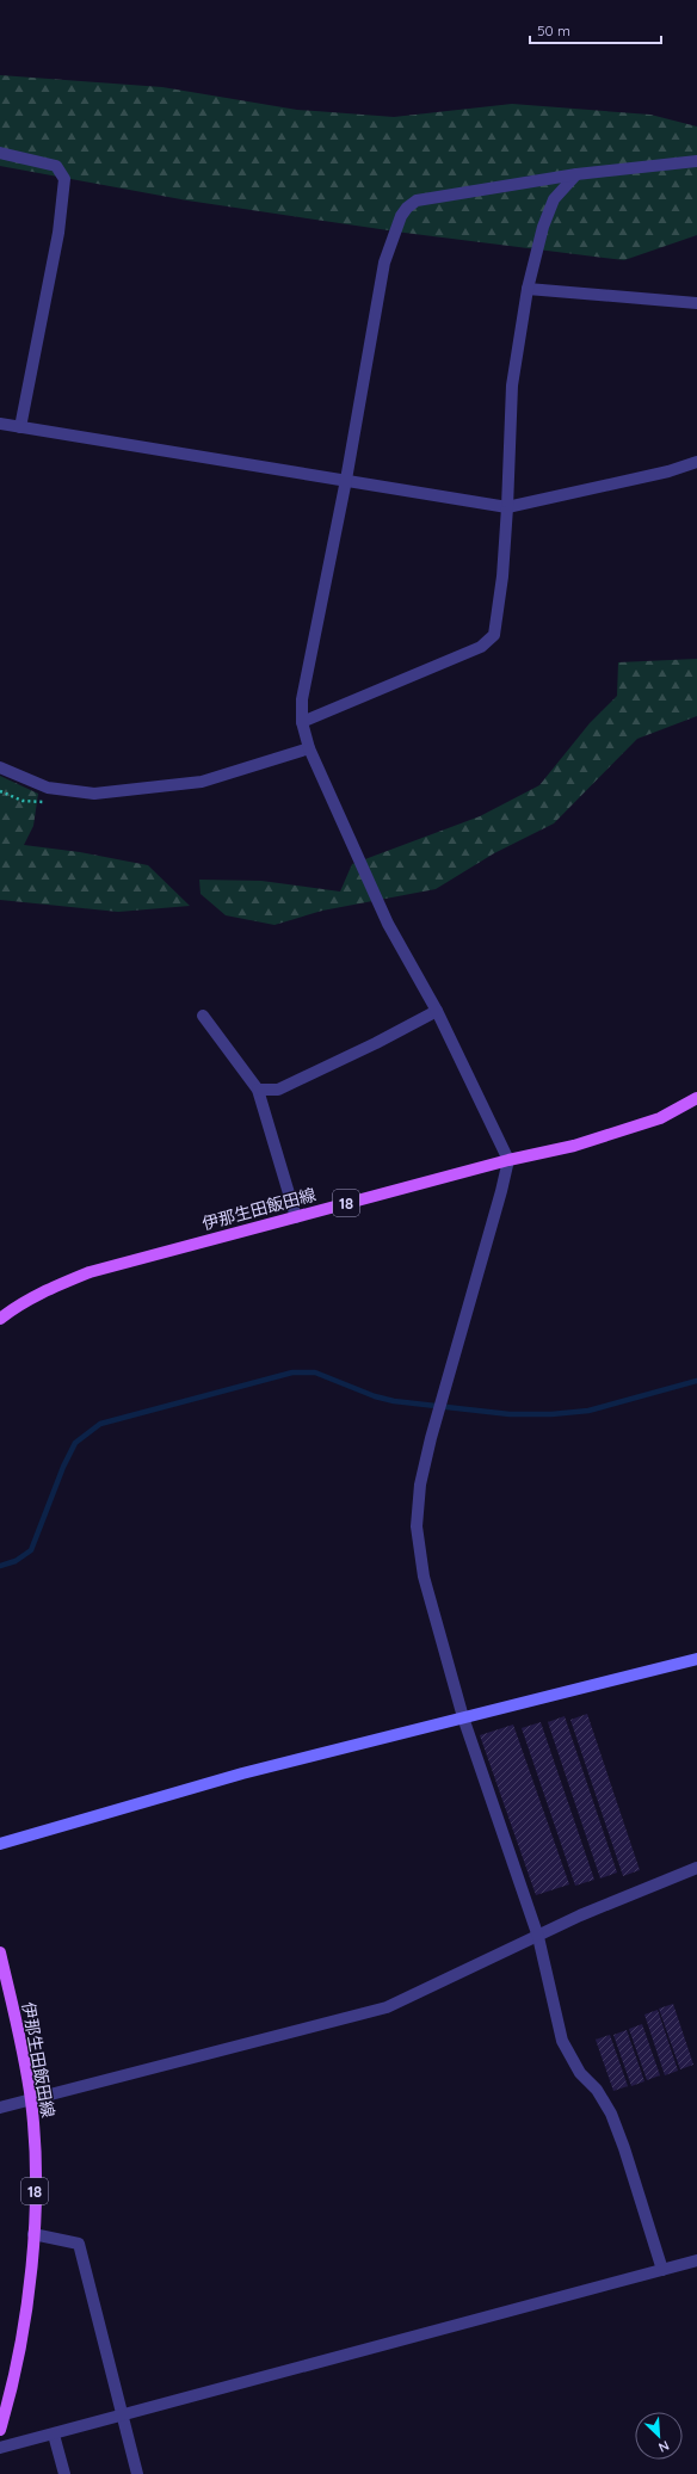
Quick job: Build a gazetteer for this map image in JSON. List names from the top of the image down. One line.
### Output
{"streets":{"main road":["18","伊那生田飯田線"]},"scale_bar":"50 m","north":"bottom right"}
